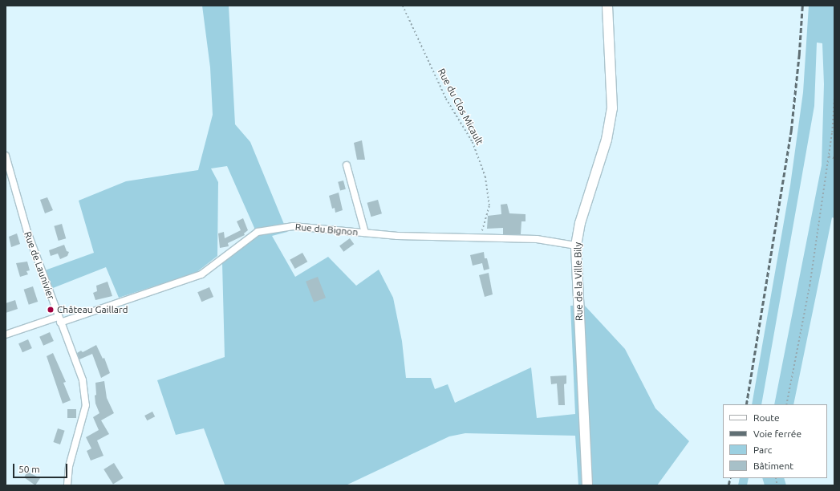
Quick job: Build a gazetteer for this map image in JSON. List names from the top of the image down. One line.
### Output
{"streets":{"street":["Rue du Bignon","Rue de Launivier","Rue de la Ville Bily"],"path":["Rue du Clos Micault"]},"crossings":[["Rue du Clos Micault","Rue du Bignon"],["Rue du Bignon","Rue de Launivier"],["Rue du Bignon","Rue de la Ville Bily"]],"places":["Château Gaillard"],"legend":["Route","Voie ferrée","Parc","Bâtiment"],"scale_bar":"50 m"}
